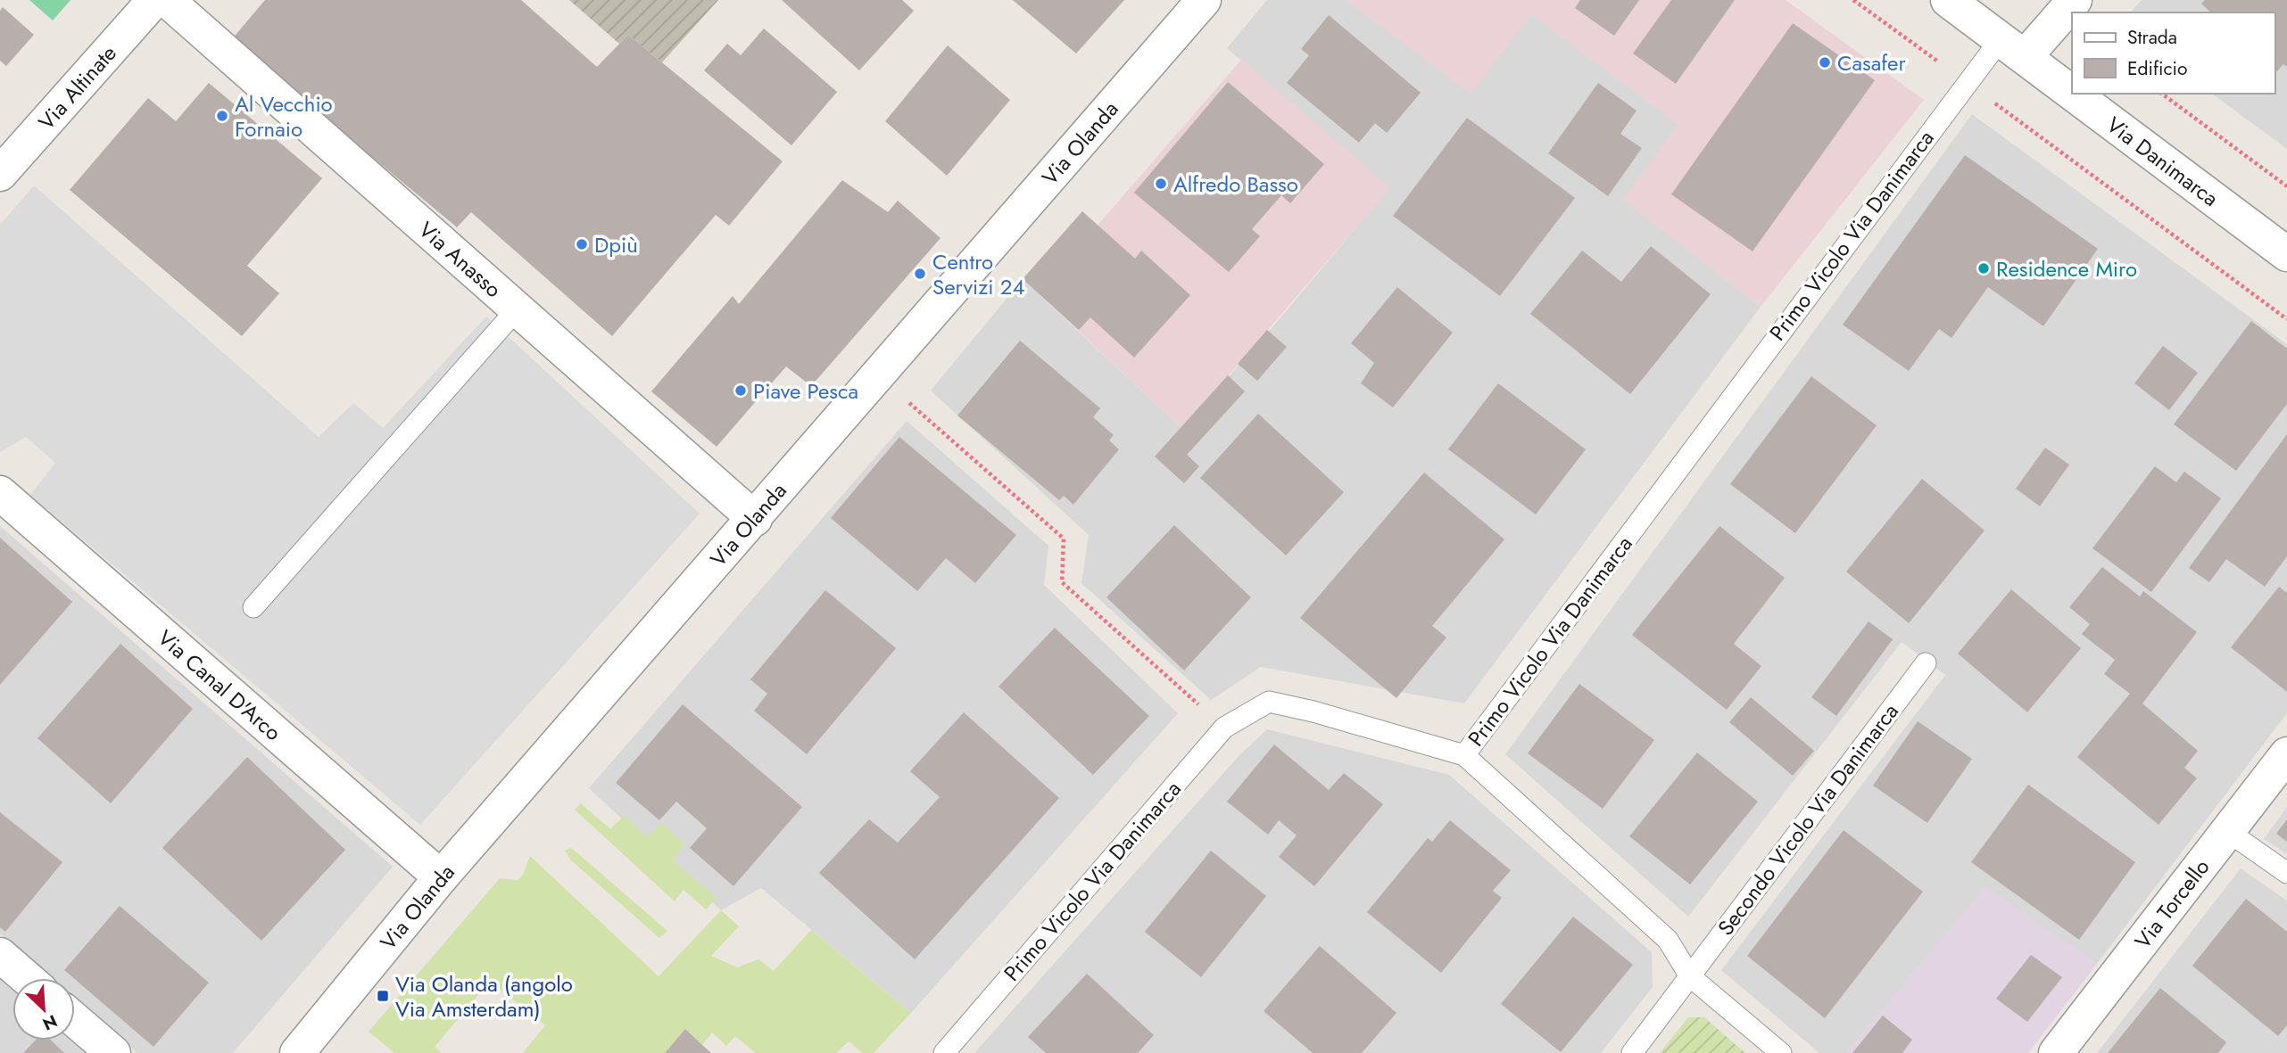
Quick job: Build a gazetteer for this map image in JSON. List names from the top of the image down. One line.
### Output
{"streets":{"street":["Via Altinate","Via Olanda","Via Danimarca","Via Anasso","Via Canal D'Arco","Via Torcello"],"lane":["Primo Vicolo Via Danimarca","Secondo Vicolo Via Danimarca"]},"crossings":[["Via Olanda","Via Anasso"],["Via Olanda","Via Canal D'Arco"],["Via Danimarca","Primo Vicolo Via Danimarca"]],"places":{"other":["Casafer","Al Vecchio Fornaio","Alfredo Basso","Dpiù","Residence Miro","Centro Servizi 24","Piave Pesca"],"transit":["Via Olanda (angolo Via Amsterdam)"]},"legend":["Strada","Edificio"],"north":"bottom right"}
